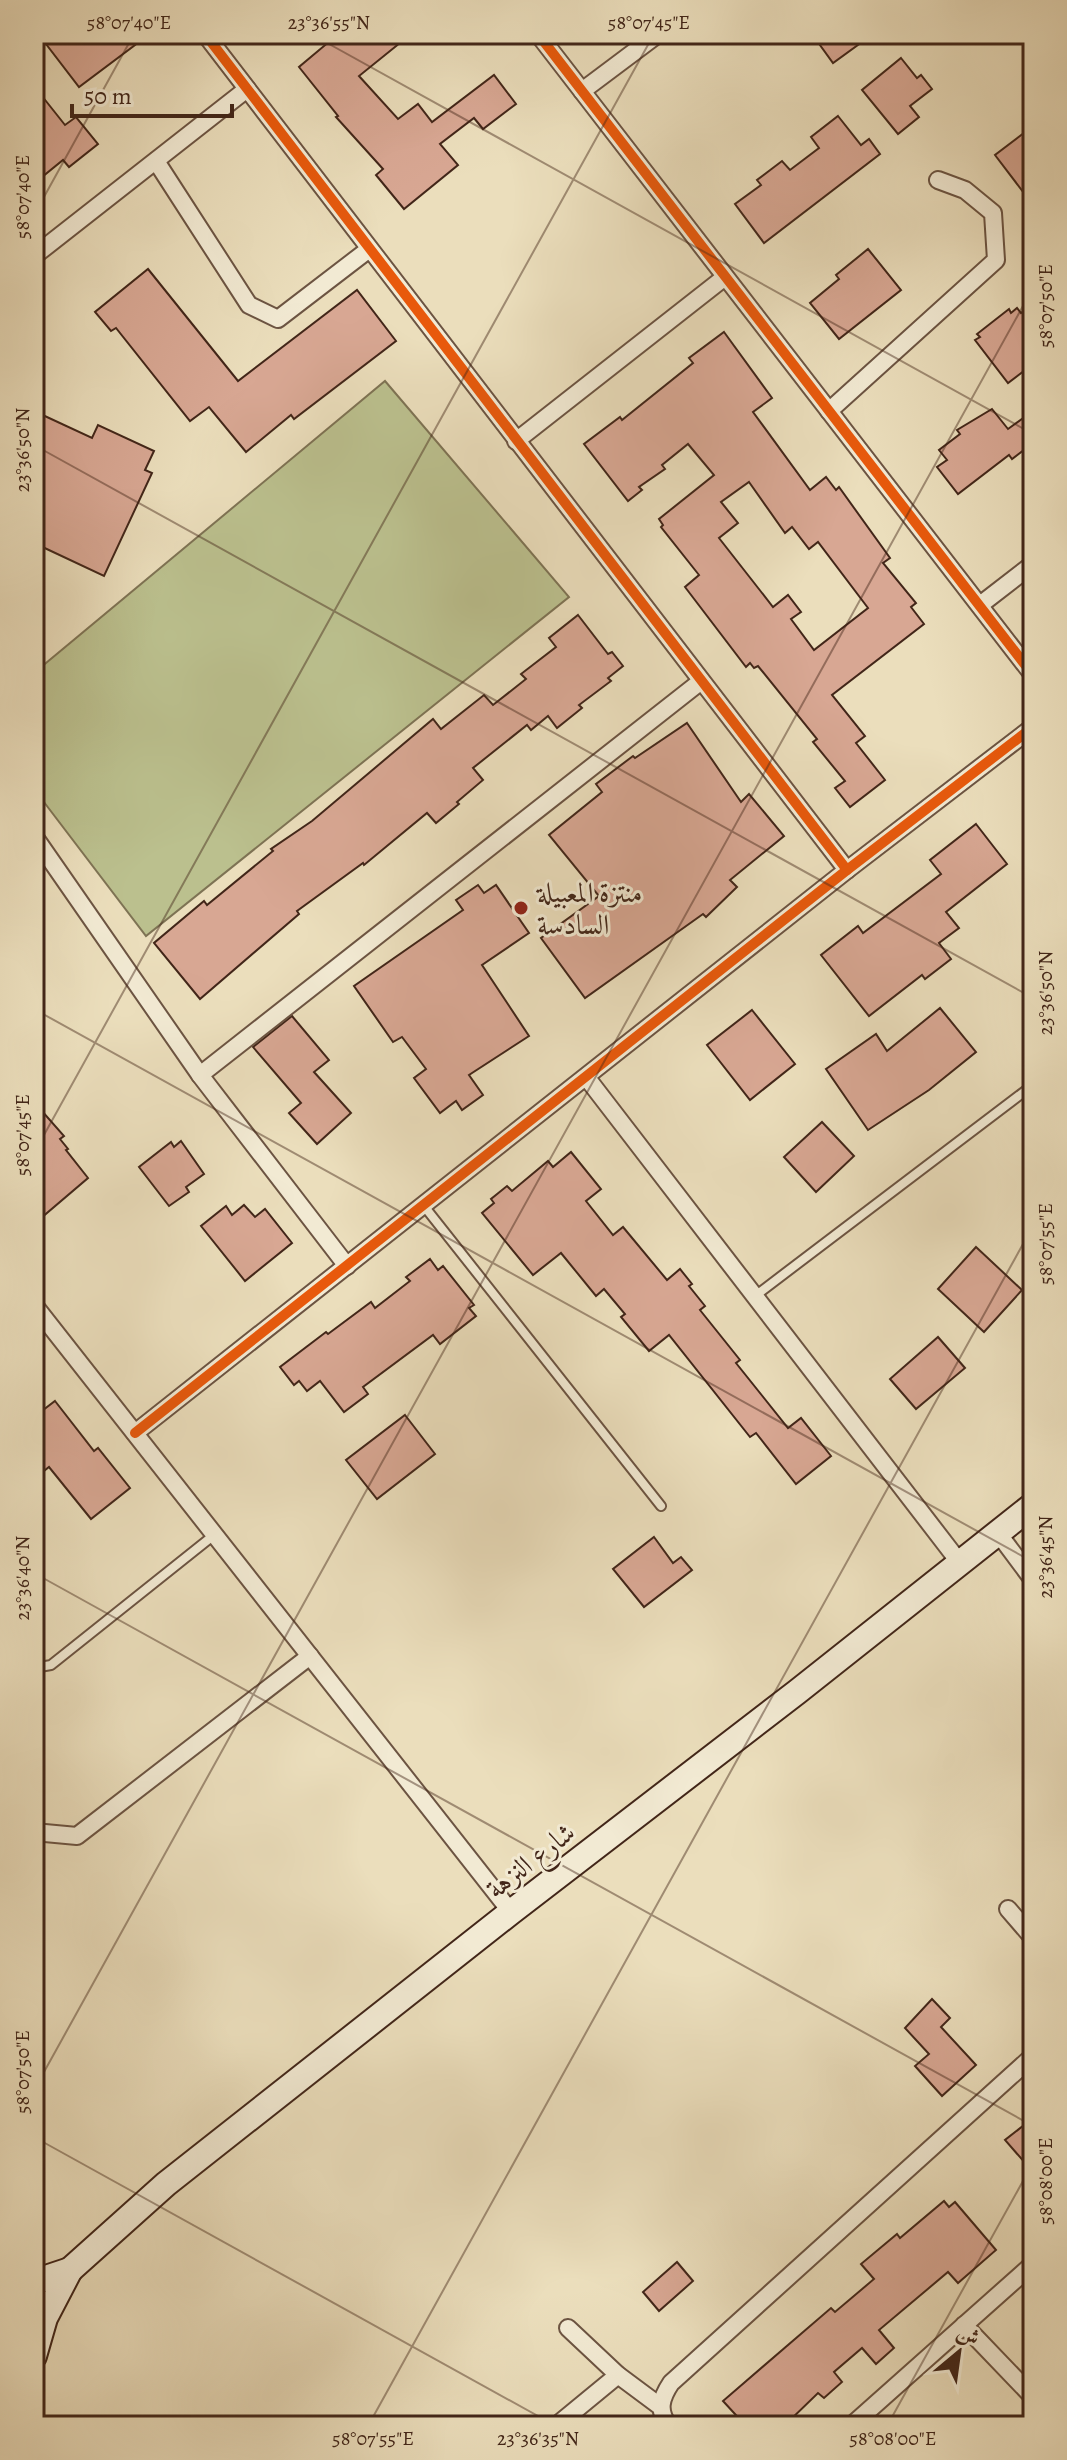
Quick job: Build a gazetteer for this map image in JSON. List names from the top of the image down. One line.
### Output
{"streets":{"main road":["شارع النزهة"]},"places":["منتزة المعبيلة السادسة"],"scale_bar":"50 m","north":"top right","coordinates":["58°07'40\"E","23°36'55\"N","58°07'45\"E","58°07'50\"E","23°36'50\"N","58°07'55\"E","23°36'45\"N","23°36'40\"N","58°08'00\"E","23°36'35\"N"]}
